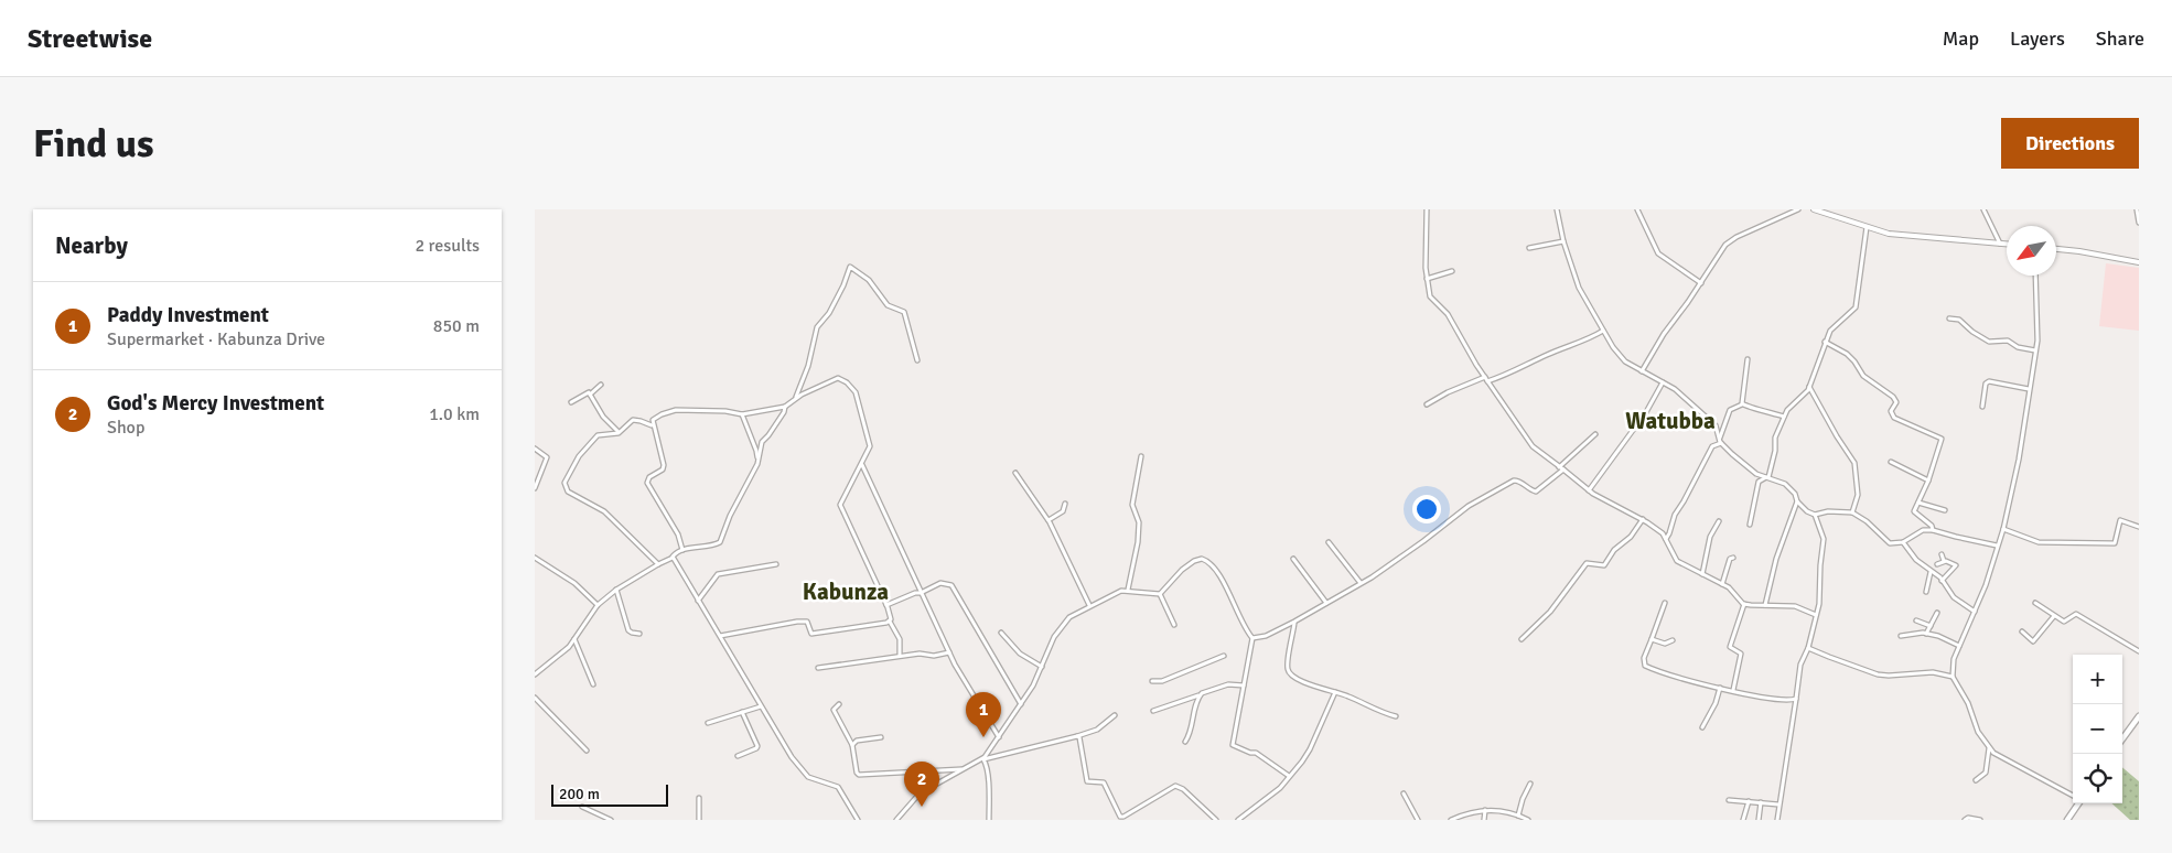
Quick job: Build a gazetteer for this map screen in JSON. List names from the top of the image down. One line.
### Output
{"districts":["Watubba","Kabunza"],"scale_bar":"200 m","north":"bottom left","page":{"header":"Streetwise","nav":["Map","Layers","Share"],"buttons":"Directions","title":"Find us","heading":["Nearby","2 results"],"list":[{"mark":"1","name":"Paddy Investment","note":"Supermarket · Kabunza Drive","value":"850 m"},{"mark":"2","name":"God's Mercy Investment","note":"Shop","value":"1.0 km"}],"map_buttons":["+","−"],"pins":["1","2"],"scale":"200 m"}}
